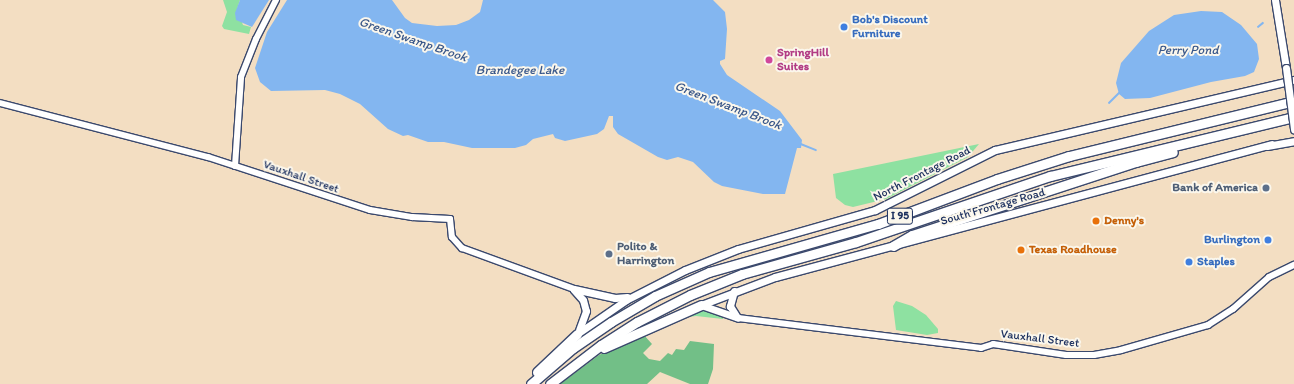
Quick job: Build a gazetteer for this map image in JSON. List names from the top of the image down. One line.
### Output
{"streets":{"highway":["I 95"],"main road":["North Frontage Road","South Frontage Road"],"street":["Vauxhall Street"]},"water":["Green Swamp Brook","Perry Pond","Brandegee Lake"],"places":["Bob's Discount Furniture","SpringHill Suites","Bank of America","Denny's","Burlington","Texas Roadhouse","Polito & Harrington","Staples"]}
